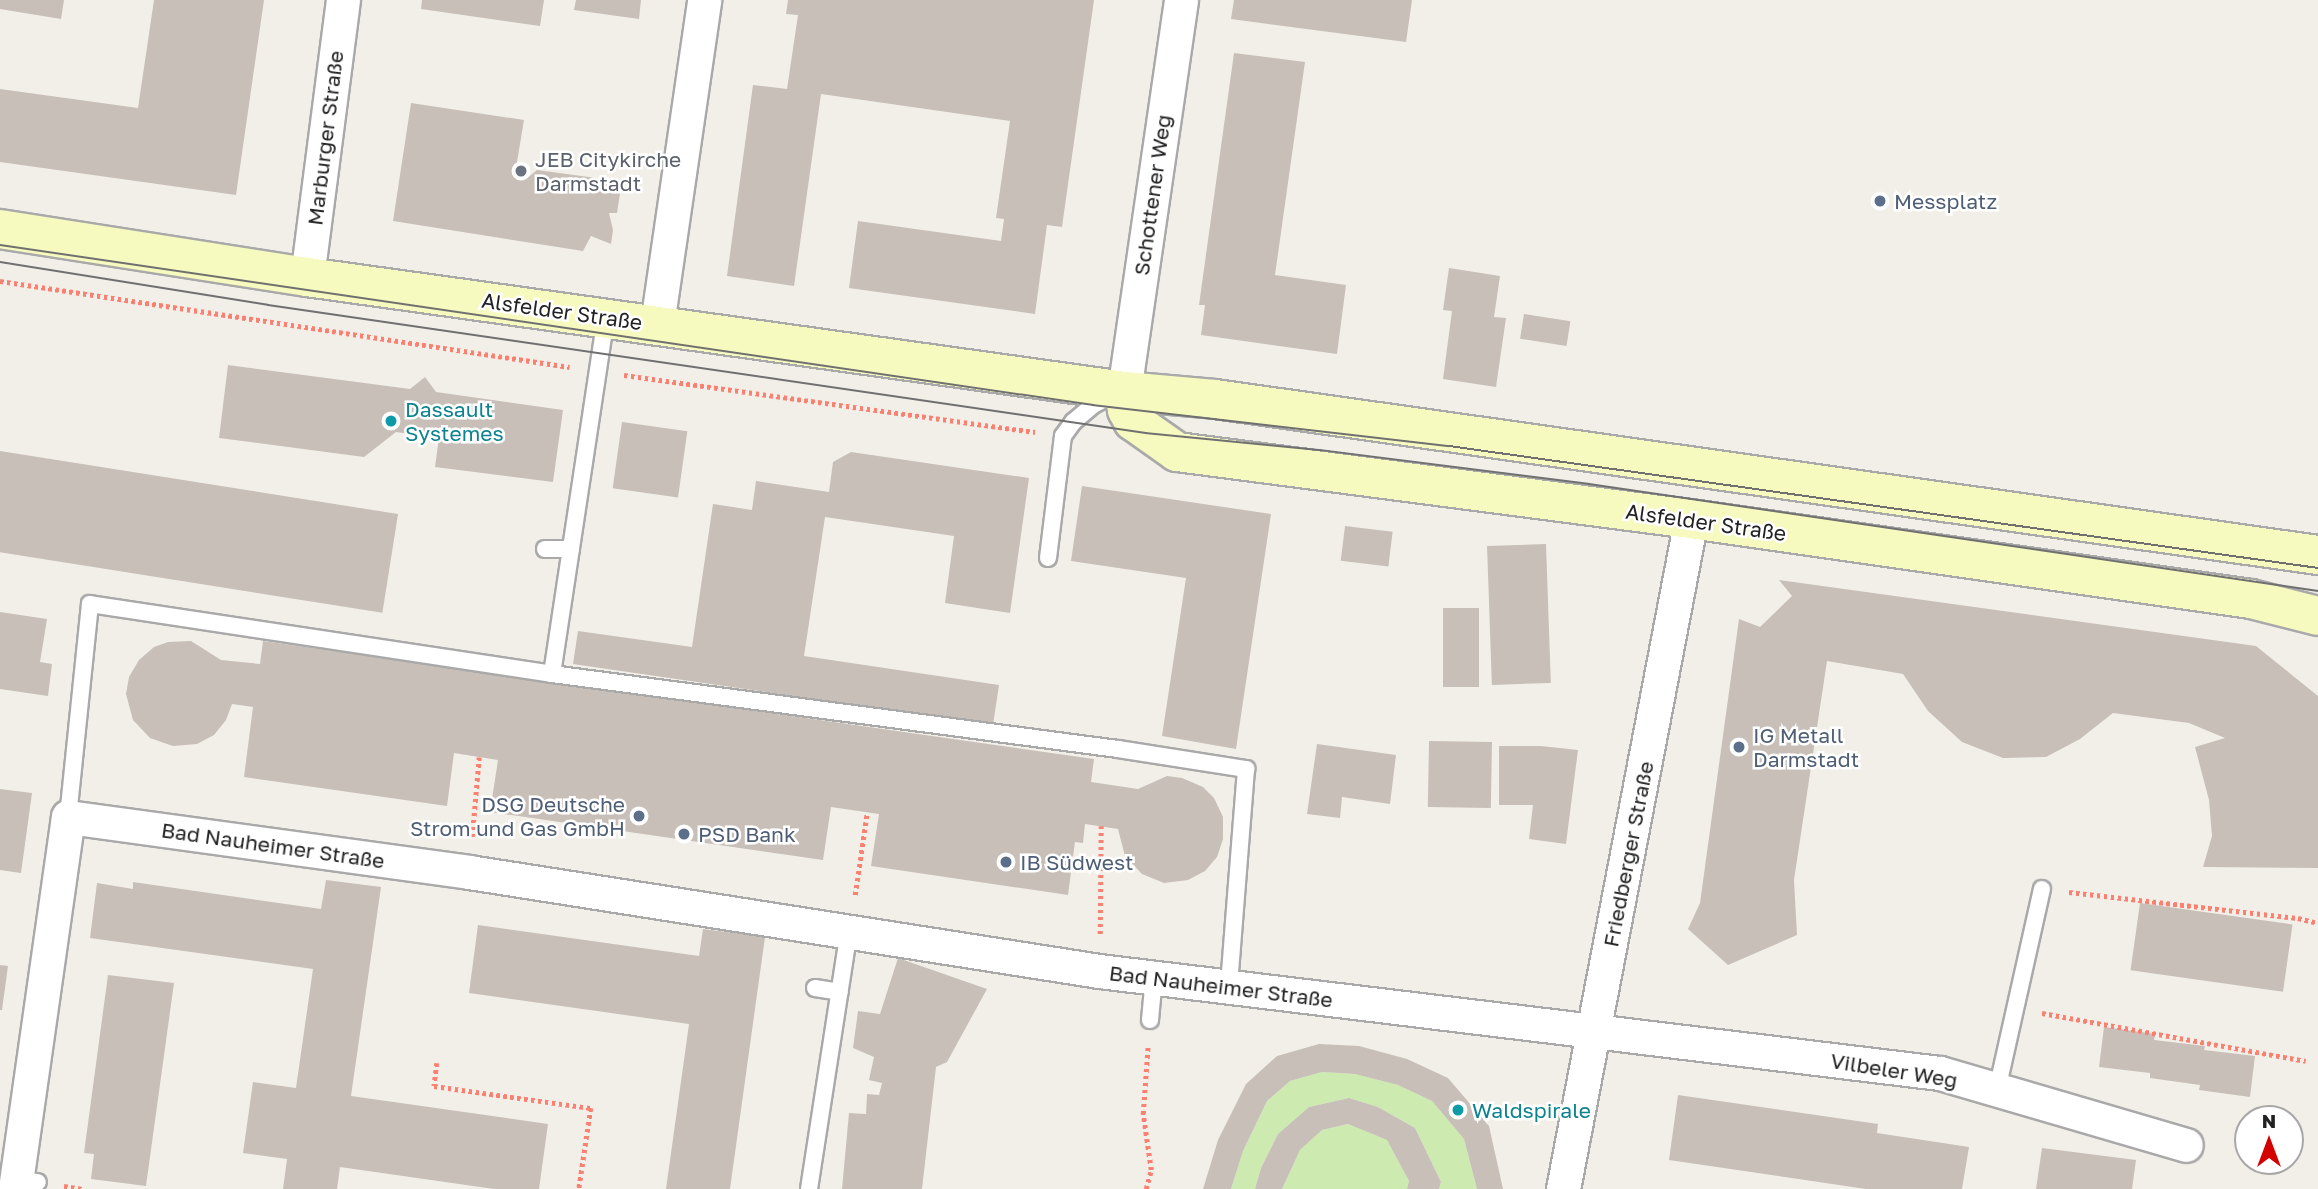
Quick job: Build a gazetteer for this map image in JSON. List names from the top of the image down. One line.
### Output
{"streets":{"street":["Marburger Straße","Schottener Weg","Alsfelder Straße","Bad Nauheimer Straße","Friedberger Straße","Vilbeler Weg"]},"crossings":[["Marburger Straße","Alsfelder Straße"],["Schottener Weg","Alsfelder Straße"],["Alsfelder Straße","Friedberger Straße"],["Bad Nauheimer Straße","Friedberger Straße"],["Bad Nauheimer Straße","Vilbeler Weg"],["Friedberger Straße","Vilbeler Weg"]],"places":["JEB Citykirche Darmstadt","Messplatz","Dassault Systemes","IG Metall Darmstadt","DSG Deutsche Strom und Gas GmbH","PSD Bank","IB Südwest","Waldspirale"],"north":"top"}
